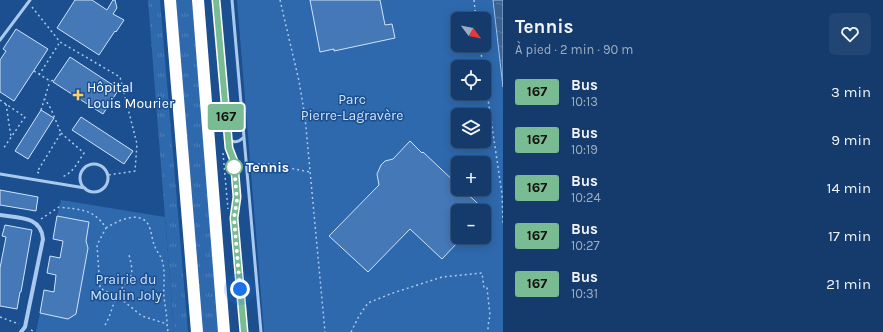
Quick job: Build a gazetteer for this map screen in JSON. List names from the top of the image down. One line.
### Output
{"parks":["Parc Pierre-Lagravère","Prairie du Moulin Joly"],"places":{"health":["Hôpital Louis Mourier"],"other":["Tennis"]},"lines":["bus line 167"],"north":"bottom right","page":{"on_map":"167","heading":["Tennis","À pied · 2 min · 90 m"],"map_buttons":["+","−"],"list":[{"mark":"167","name":"Bus","note":"10:13","value":"3 min"},{"mark":"167","name":"Bus","note":"10:19","value":"9 min"},{"mark":"167","name":"Bus","note":"10:24","value":"14 min"},{"mark":"167","name":"Bus","note":"10:27","value":"17 min"},{"mark":"167","name":"Bus","note":"10:31","value":"21 min"}]}}
